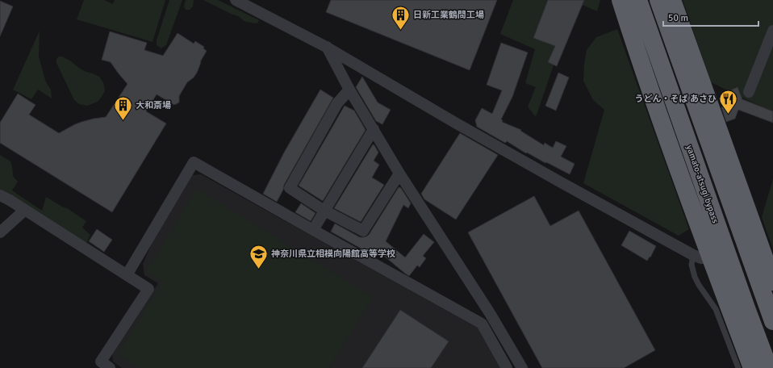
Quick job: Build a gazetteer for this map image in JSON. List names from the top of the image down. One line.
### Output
{"streets":{"highway":["yamato-atsugi bypass"]},"places":{"building":["日新工業鶴間工場","大和斎場"],"restaurant":["うどん・そば あさひ"],"school or university":["神奈川県立相模向陽館高等学校"]},"scale_bar":"50 m"}
